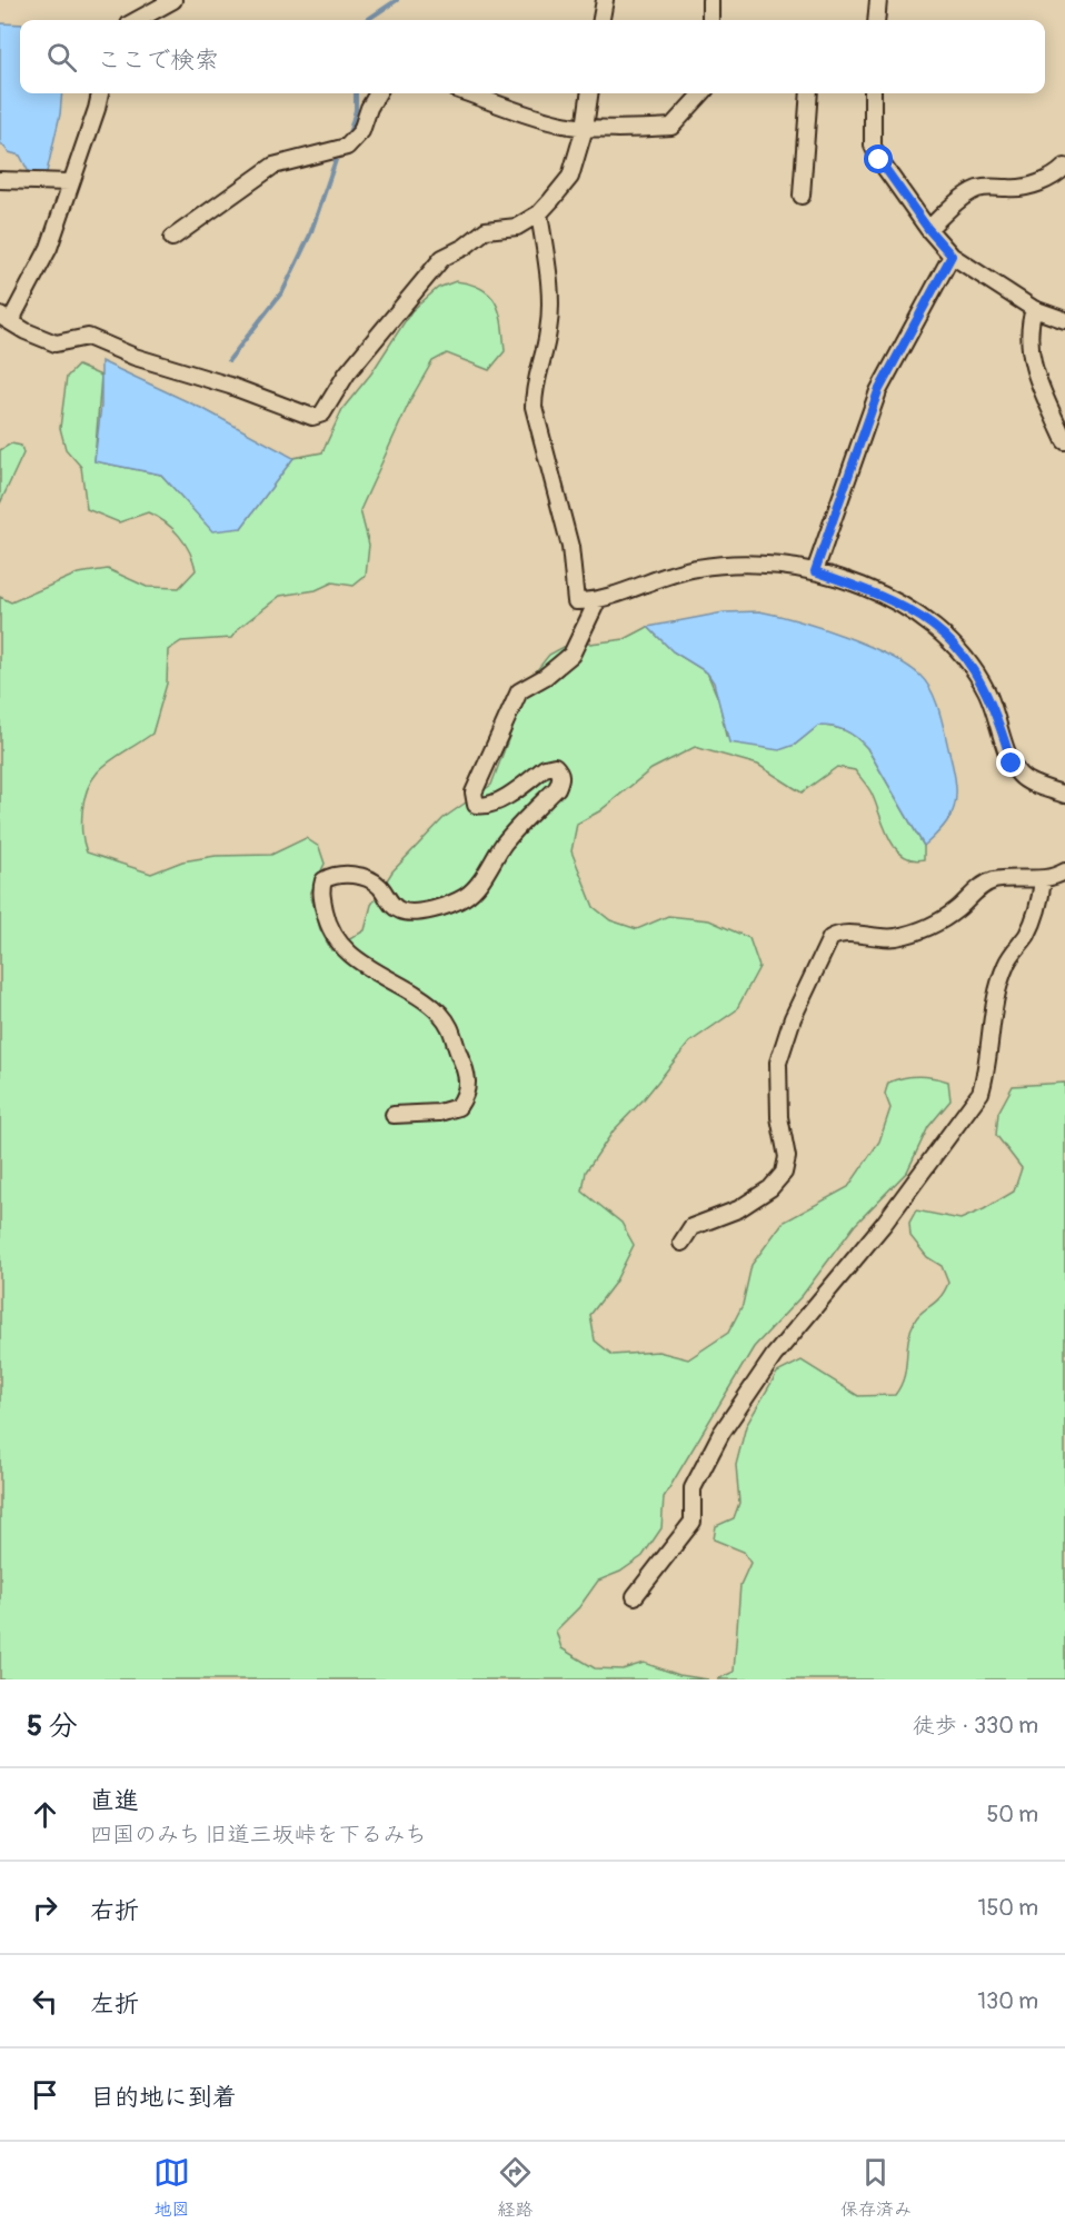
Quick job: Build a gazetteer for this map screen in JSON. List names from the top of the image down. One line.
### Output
{"page":{"search":"ここで検索","heading":["5 分","徒歩 · 330 m"],"list":[["直進","四国のみち 旧道三坂峠を下るみち","50 m"],["右折","150 m"],["左折","130 m"],"目的地に到着"],"nav":["地図","経路","保存済み"]}}
